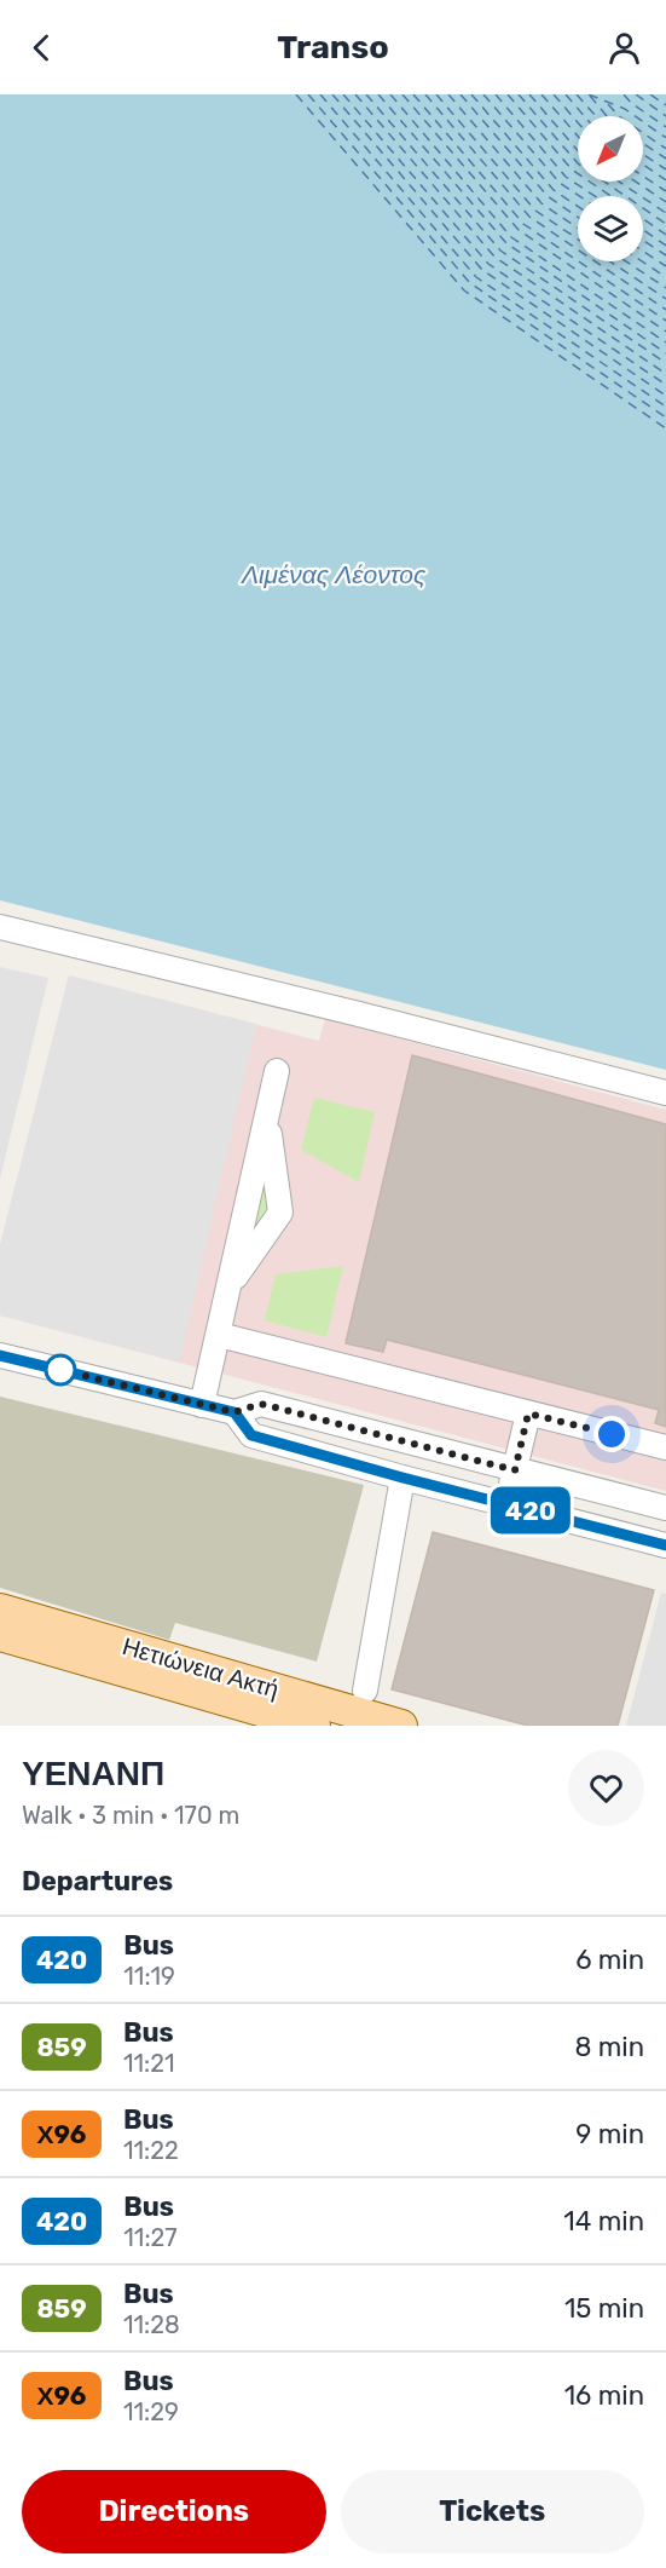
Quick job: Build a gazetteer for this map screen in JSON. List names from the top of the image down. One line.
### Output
{"streets":{"main road":["Ηετιώνεια Ακτή"]},"water":["Λιμένας Λέοντος"],"lines":["bus line 420"],"north":"bottom left","page":{"header":"Transo","on_map":"420","heading":[["ΥΕΝΑΝΠ","Walk · 3 min · 170 m"],"Departures"],"list":[{"mark":"420","name":"Bus","note":"11:19","value":"6 min"},{"mark":"859","name":"Bus","note":"11:21","value":"8 min"},{"mark":"Χ96","name":"Bus","note":"11:22","value":"9 min"},{"mark":"420","name":"Bus","note":"11:27","value":"14 min"},{"mark":"859","name":"Bus","note":"11:28","value":"15 min"},{"mark":"Χ96","name":"Bus","note":"11:29","value":"16 min"}],"buttons":["Directions","Tickets"]}}
